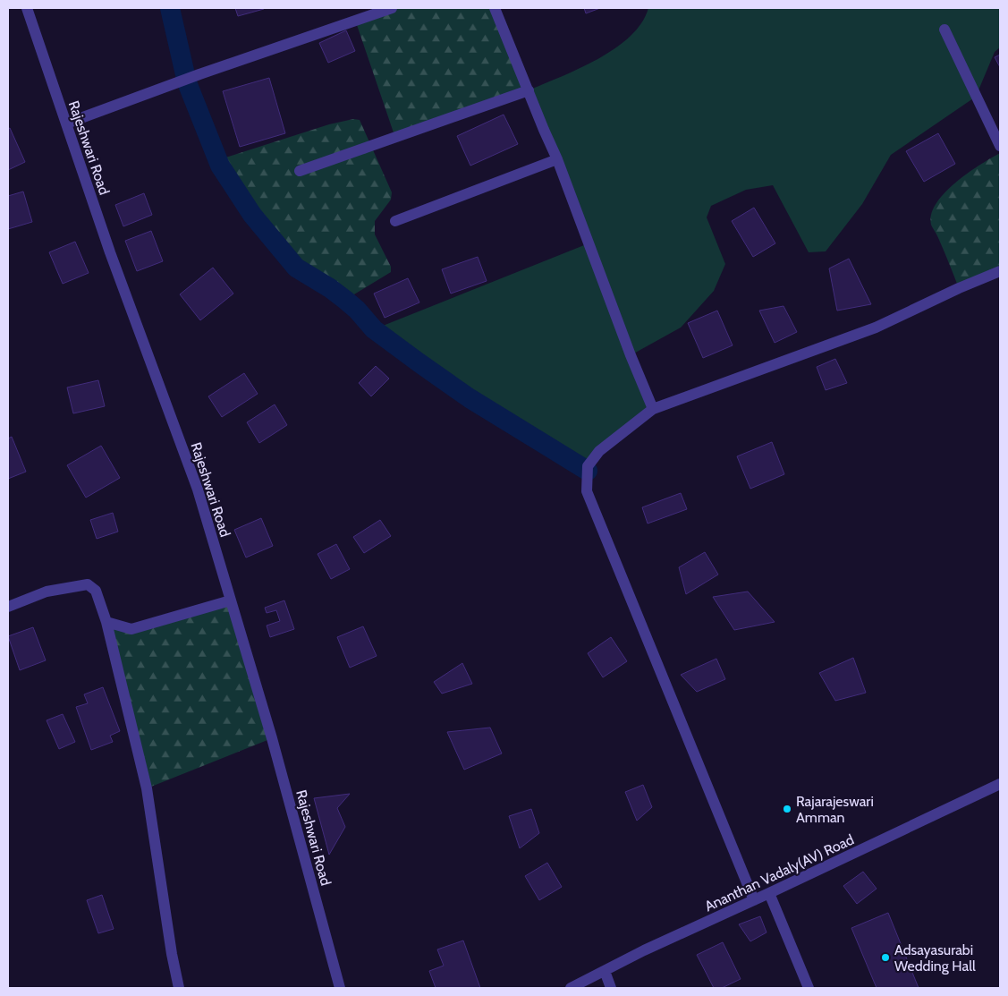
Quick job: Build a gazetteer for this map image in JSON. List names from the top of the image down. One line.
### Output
{"streets":{"street":["Rajeshwari Road","Ananthan Vadaly(AV) Road"]},"places":["Rajarajeswari Amman","Adsayasurabi Wedding Hall"]}
